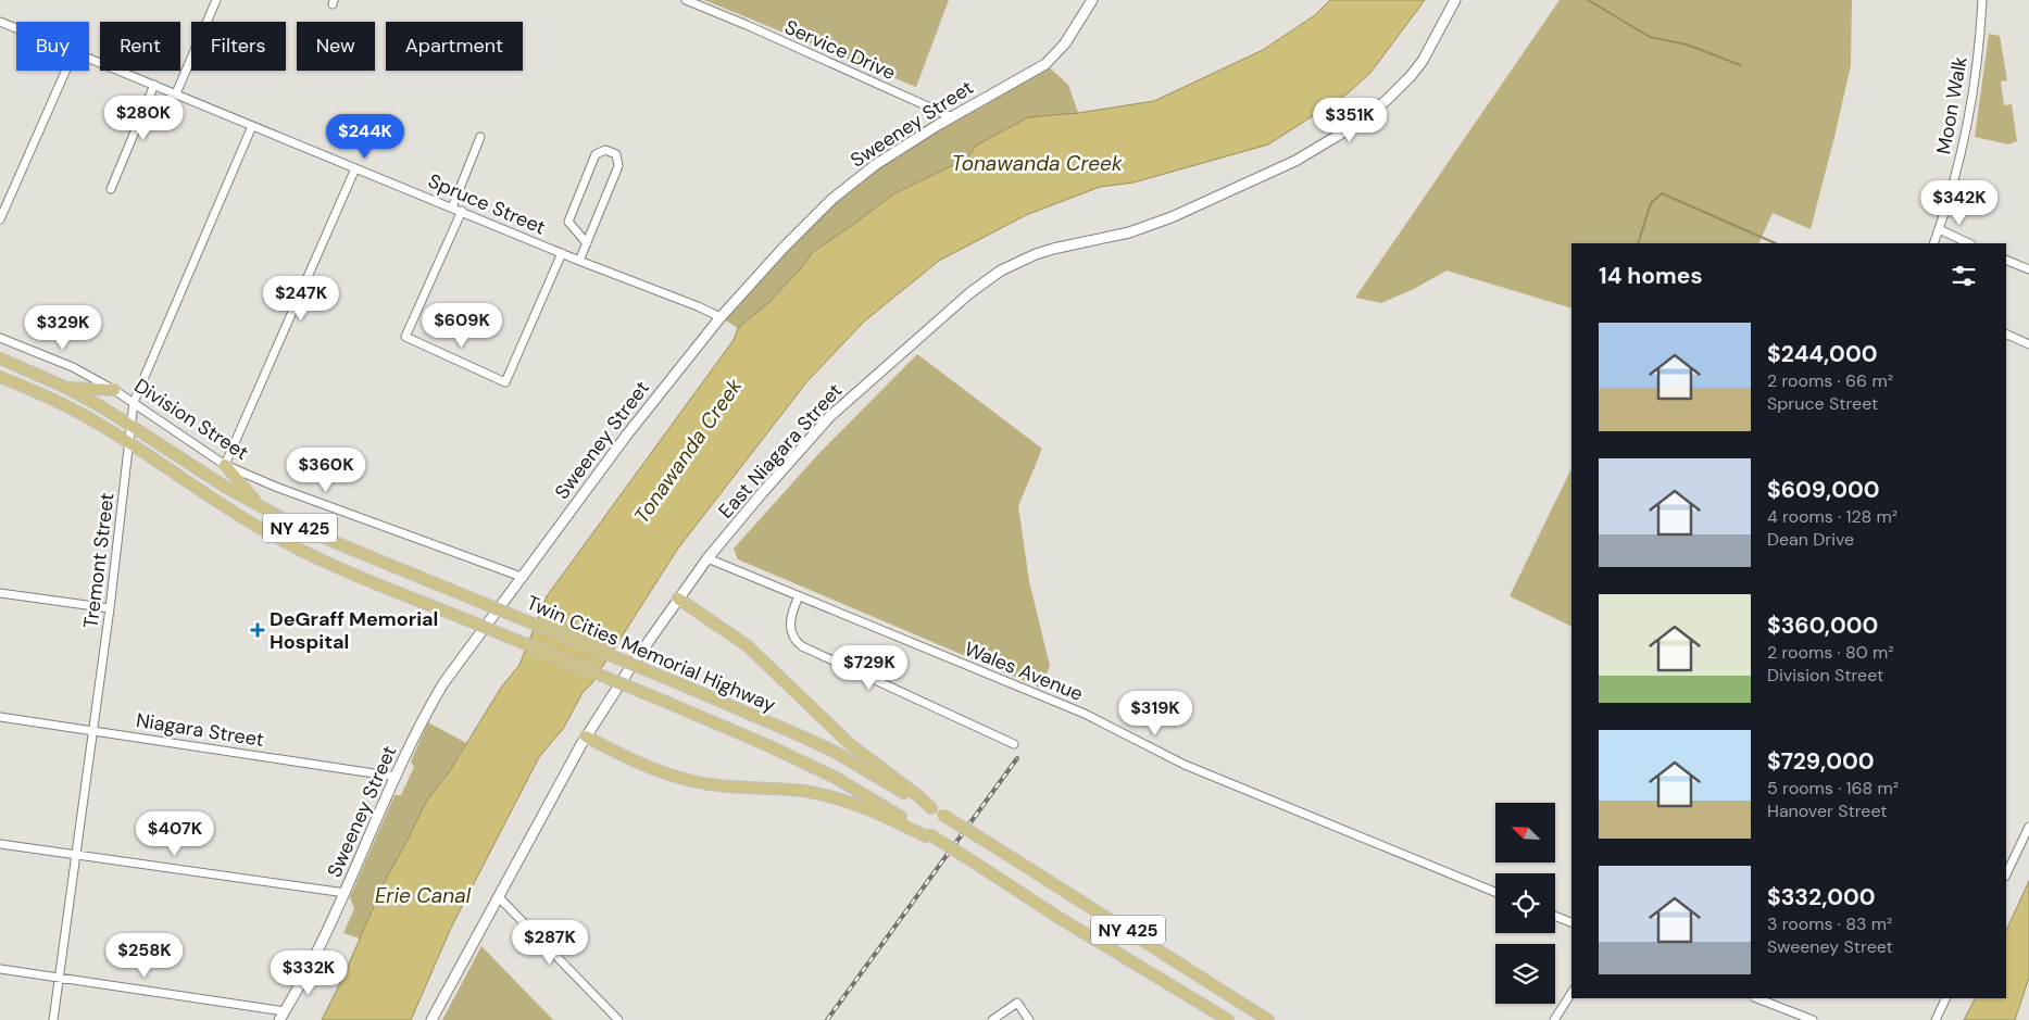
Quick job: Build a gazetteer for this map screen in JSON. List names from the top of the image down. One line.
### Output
{"streets":{"main road":["NY 425","Twin Cities Memorial Highway"],"street":["Service Drive","Moon Walk","Sweeney Street","Spruce Street","Division Street","East Niagara Street","Tremont Street","Wales Avenue","Niagara Street"]},"crossings":[["Service Drive","Sweeney Street"],["Sweeney Street","Spruce Street"],["Sweeney Street","Division Street"],["Sweeney Street","Niagara Street"],["Spruce Street","Tremont Street"],["Division Street","Tremont Street"],["East Niagara Street","Wales Avenue"],["NY 425","Twin Cities Memorial Highway"],["Tremont Street","Twin Cities Memorial Highway"],["Tremont Street","Niagara Street"]],"water":["Tonawanda Creek","Erie Canal"],"places":{"health":["DeGraff Memorial Hospital"]},"north":"top left","page":{"chip":["Buy","Rent","Filters","New","Apartment"],"price":["$280K","$351K","$244K","$342K","$247K","$609K","$329K","$360K","$729K","$319K","$407K","$287K","$258K","$332K"],"heading":"14 homes","list":[{"name":"$244,000","note":"2 rooms · 66 m² · Spruce Street"},{"name":"$609,000","note":"4 rooms · 128 m² · Dean Drive"},{"name":"$360,000","note":"2 rooms · 80 m² · Division Street"},{"name":"$729,000","note":"5 rooms · 168 m² · Hanover Street"},{"name":"$332,000","note":"3 rooms · 83 m² · Sweeney Street"}]}}
